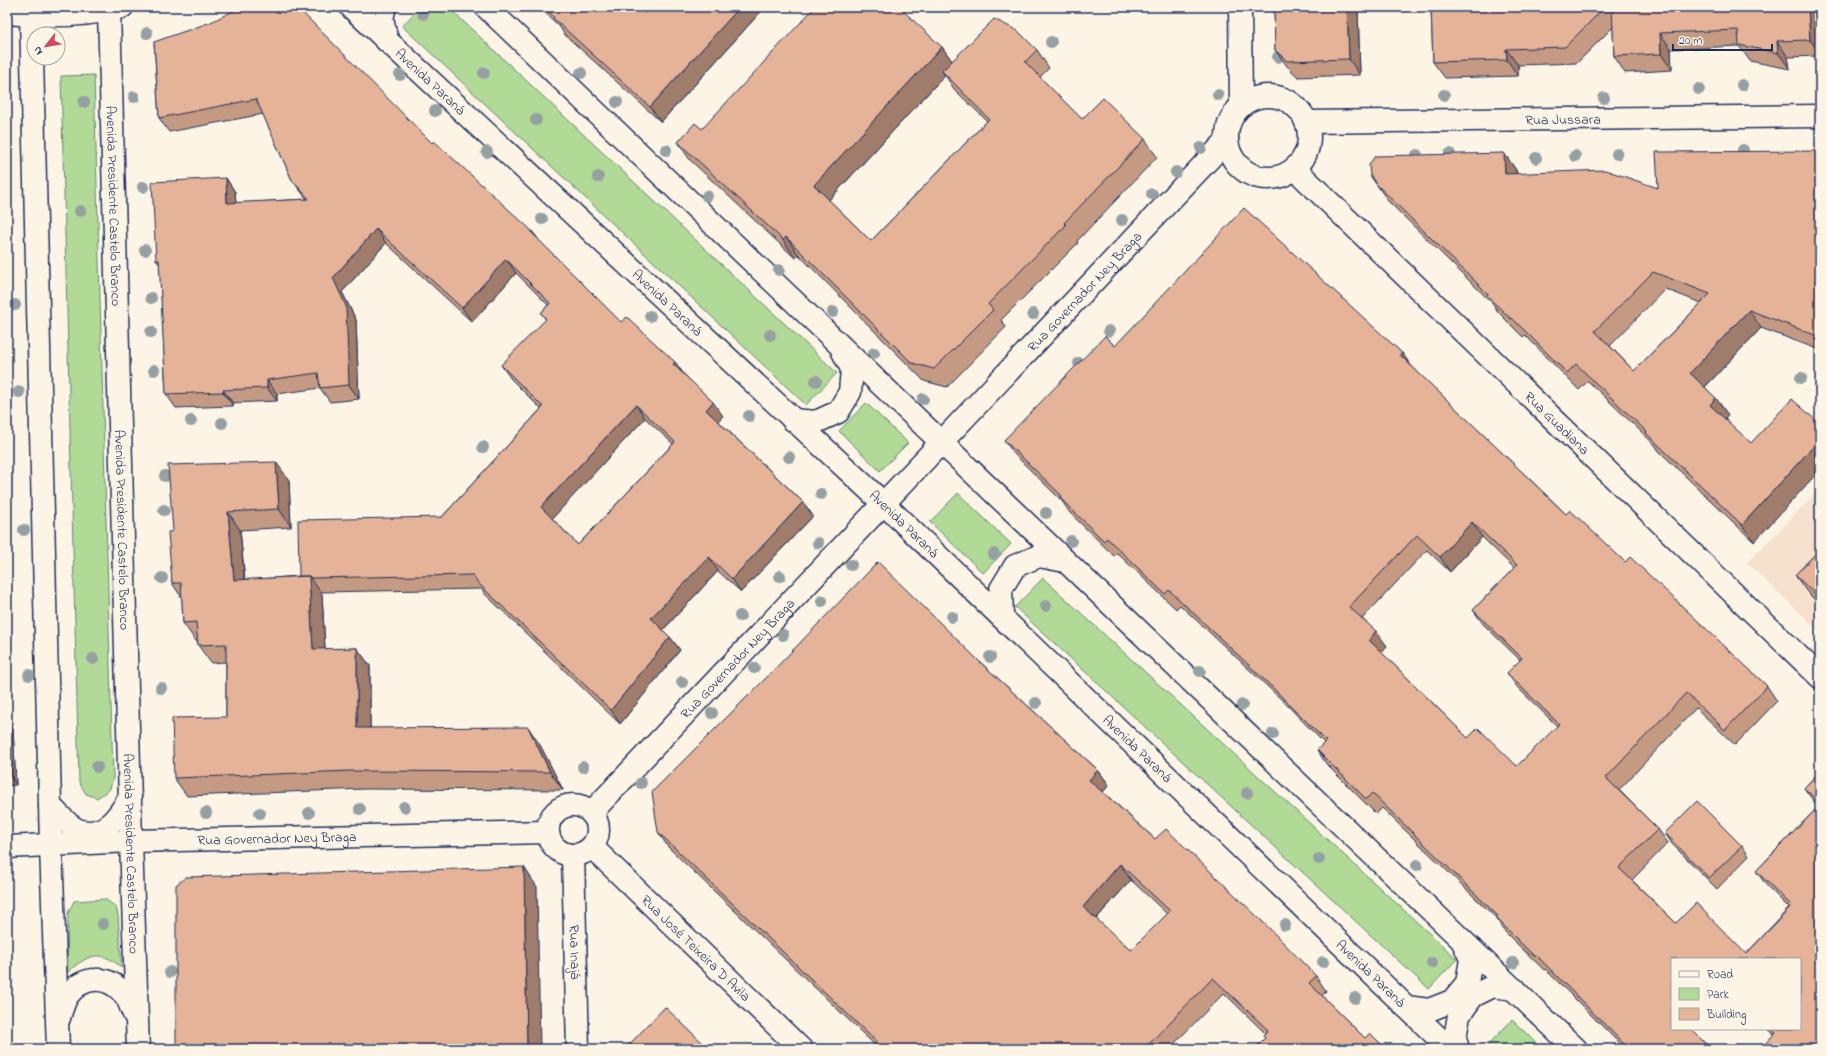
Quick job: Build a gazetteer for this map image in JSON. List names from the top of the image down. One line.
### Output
{"streets":{"street":["Avenida Paraná","Rua Jussara","Avenida Presidente Castelo Branco","Rua Governador Ney Braga","Rua Guadiana","Rua José Teixeira D Avila","Rua Inajá"]},"crossings":[["Avenida Paraná","Rua Governador Ney Braga"],["Rua Jussara","Rua Governador Ney Braga"],["Rua Jussara","Rua Guadiana"],["Avenida Presidente Castelo Branco","Rua Governador Ney Braga"],["Rua Governador Ney Braga","Rua Guadiana"],["Rua Governador Ney Braga","Rua José Teixeira D Avila"],["Rua Governador Ney Braga","Rua Inajá"],["Rua José Teixeira D Avila","Rua Inajá"]],"legend":["Road","Park","Building"],"scale_bar":"20 m","north":"bottom left"}
